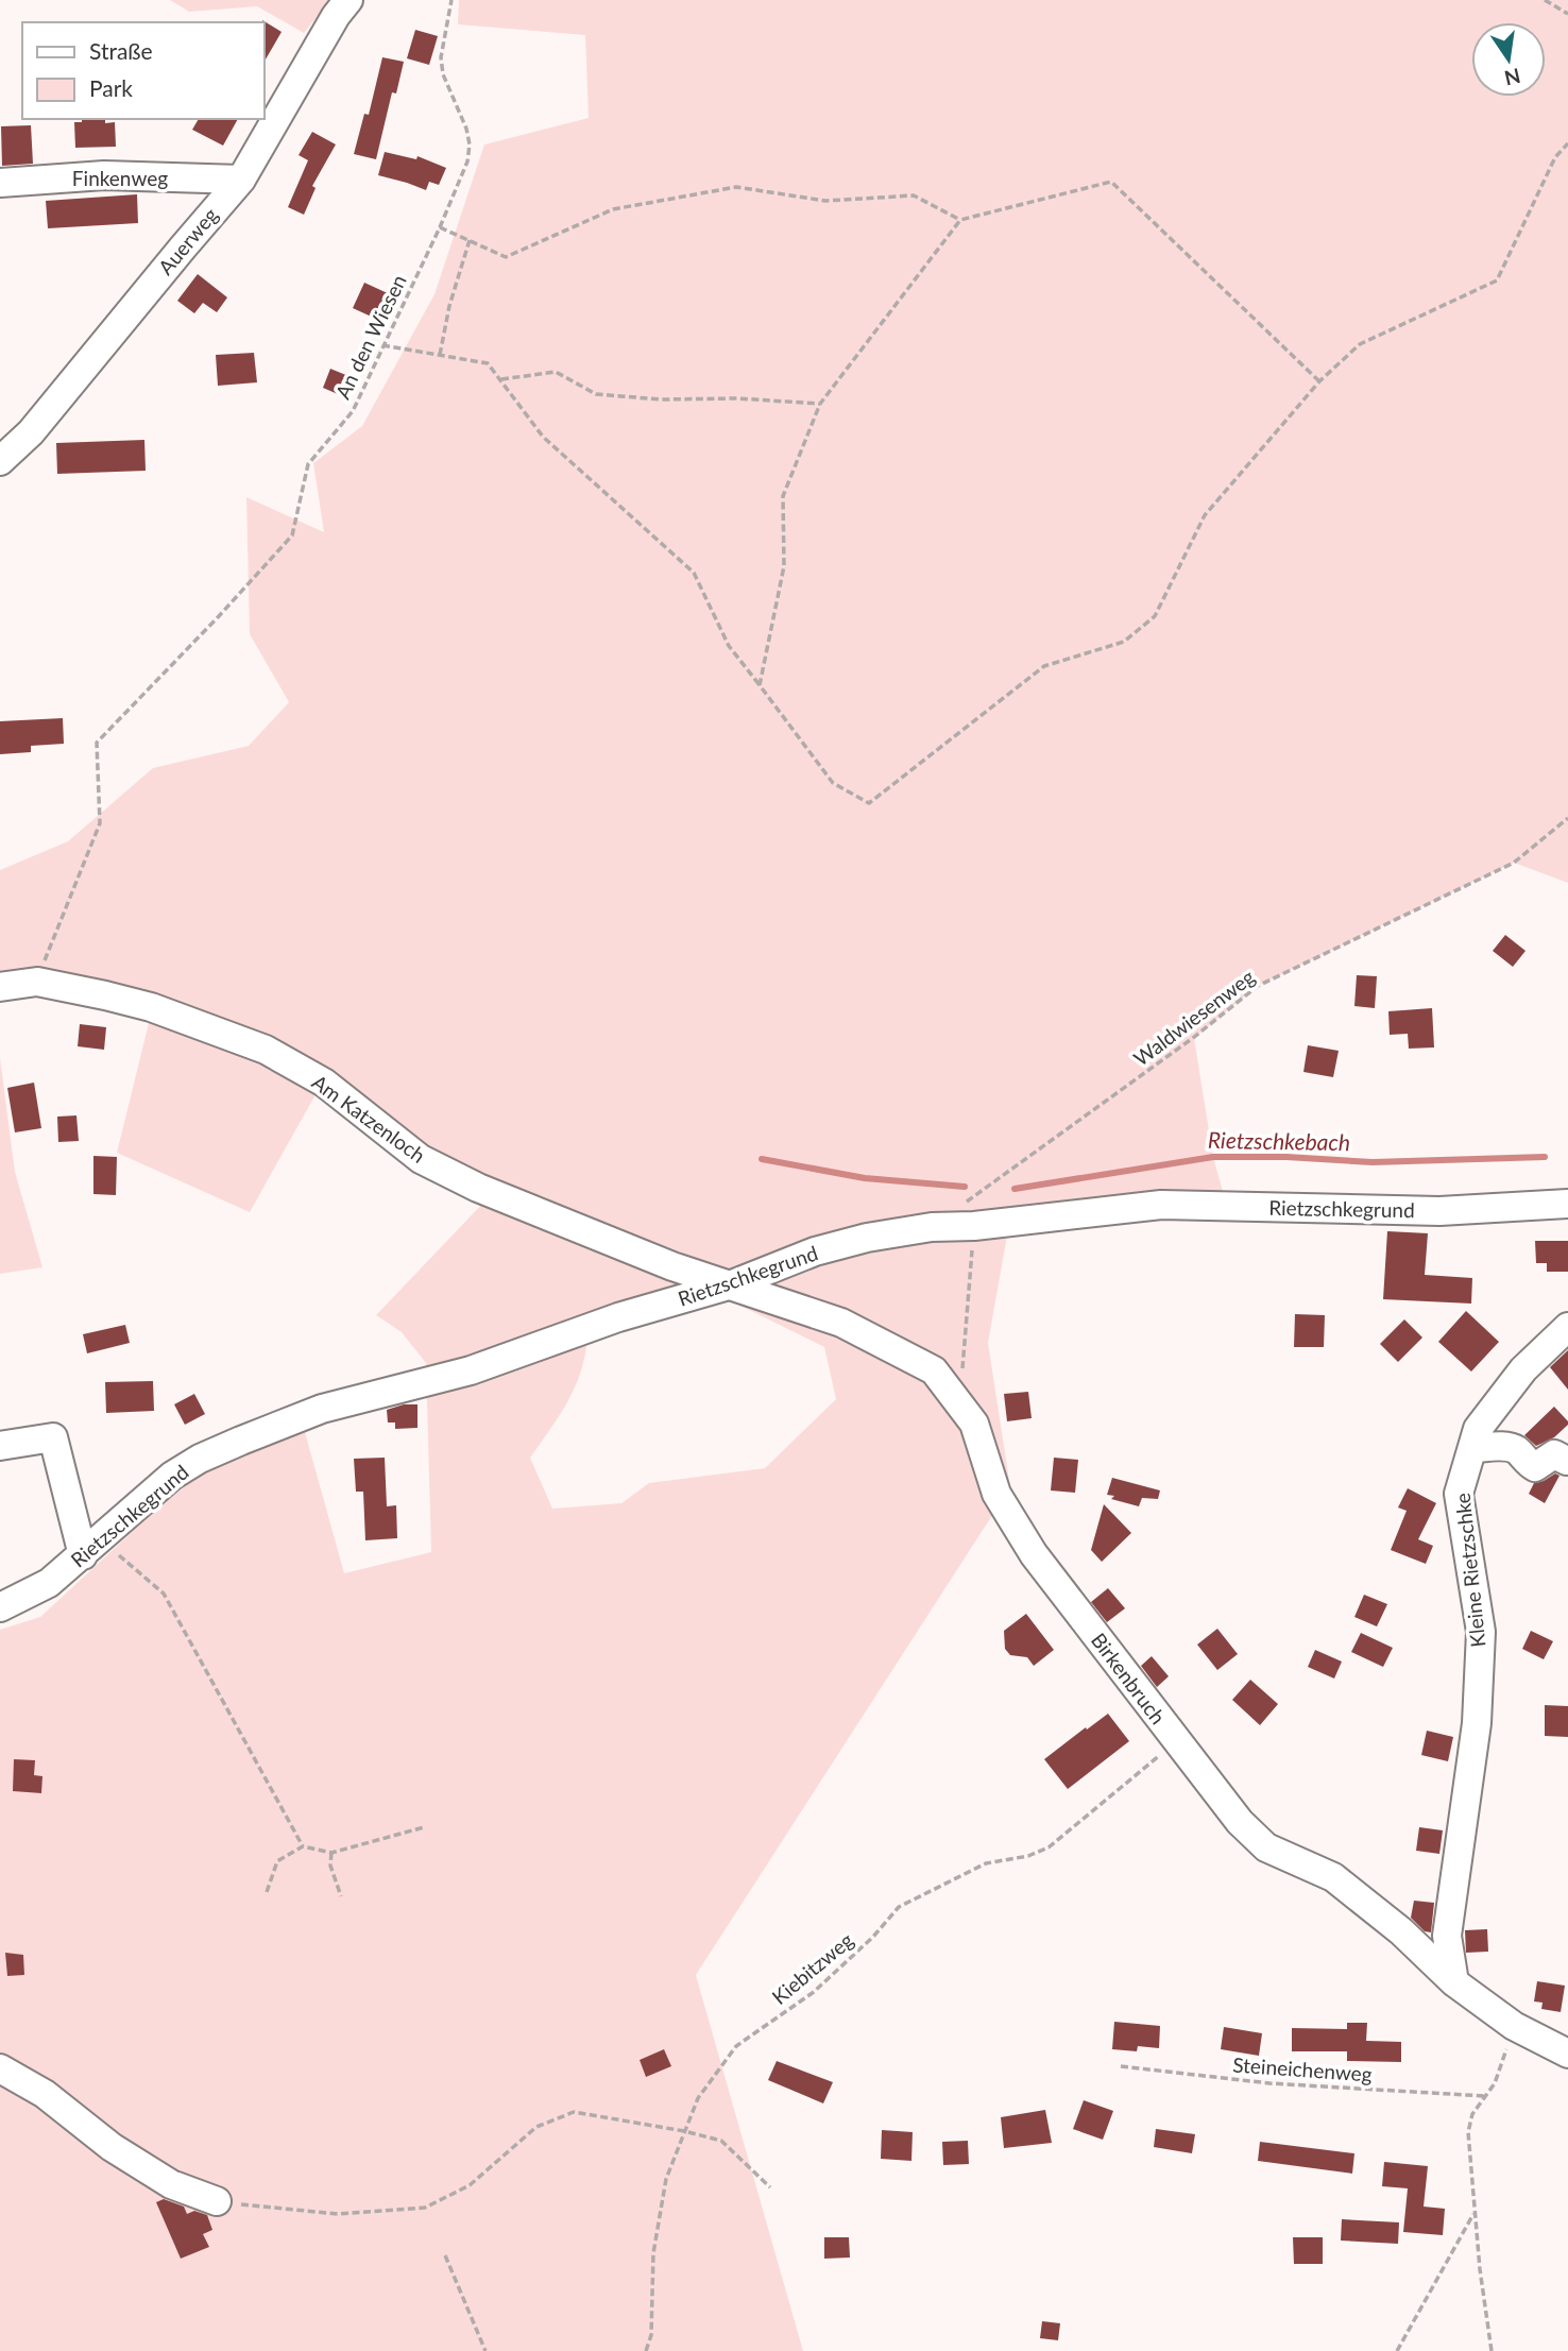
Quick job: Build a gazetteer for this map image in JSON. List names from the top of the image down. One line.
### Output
{"streets":{"street":["Finkenweg","Auerweg","Am Katzenloch","Rietzschkegrund","Kleine Rietzschke","Birkenbruch"],"path":["An den Wiesen","Waldwiesenweg","Kiebitzweg","Steineichenweg"]},"crossings":[["Finkenweg","Auerweg"],["An den Wiesen","Am Katzenloch"],["Waldwiesenweg","Rietzschkegrund"],["Am Katzenloch","Rietzschkegrund"],["Am Katzenloch","Birkenbruch"],["Rietzschkegrund","Birkenbruch"],["Kleine Rietzschke","Birkenbruch"],["Birkenbruch","Kiebitzweg"]],"water":["Rietzschkebach"],"legend":["Straße","Park"],"north":"bottom"}
